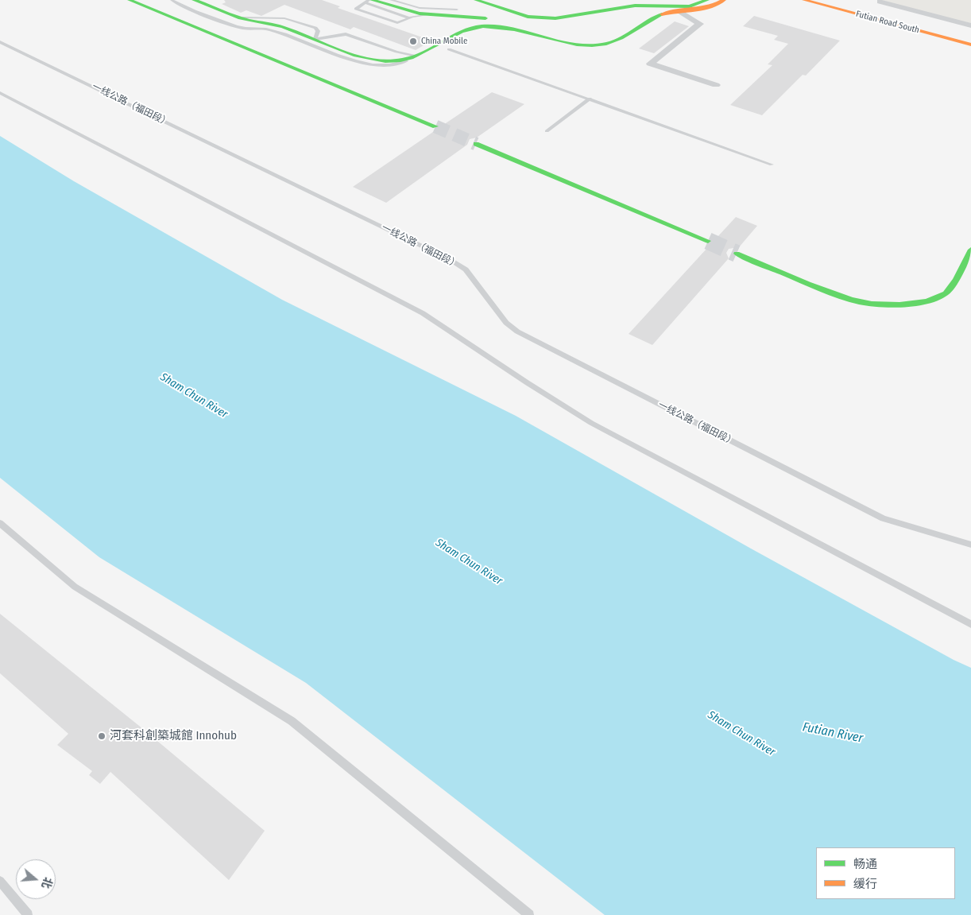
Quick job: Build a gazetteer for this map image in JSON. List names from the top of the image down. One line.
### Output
{"streets":{"main road":["Futian Road South"],"lane":["一线公路（福田段）"]},"water":["Sham Chun River","Futian River"],"places":["China Mobile","河套科創築城館 Innohub"],"legend":["畅通","缓行"],"north":"right"}
